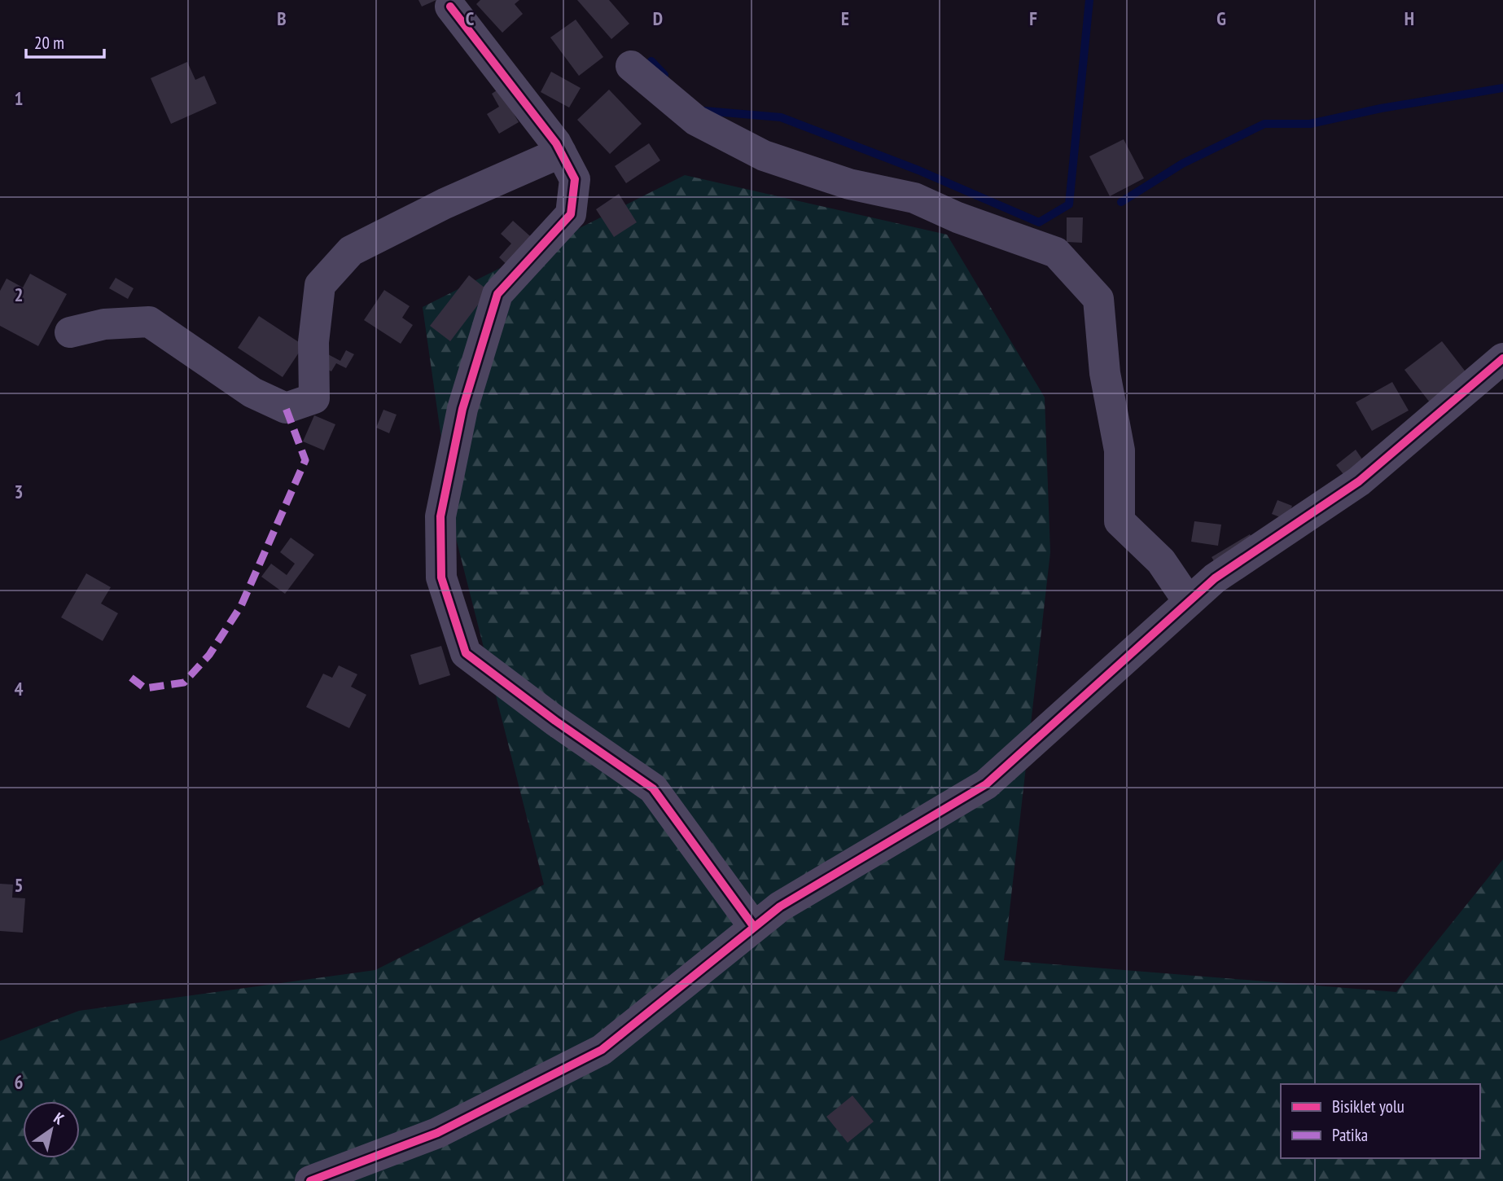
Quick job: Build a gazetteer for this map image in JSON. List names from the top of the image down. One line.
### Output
{"legend":["Bisiklet yolu","Patika"],"scale_bar":"20 m","north":"top right","grid":{"columns":["B","C","D","E","F","G","H"],"rows":["1","2","3","4","5","6"]}}
